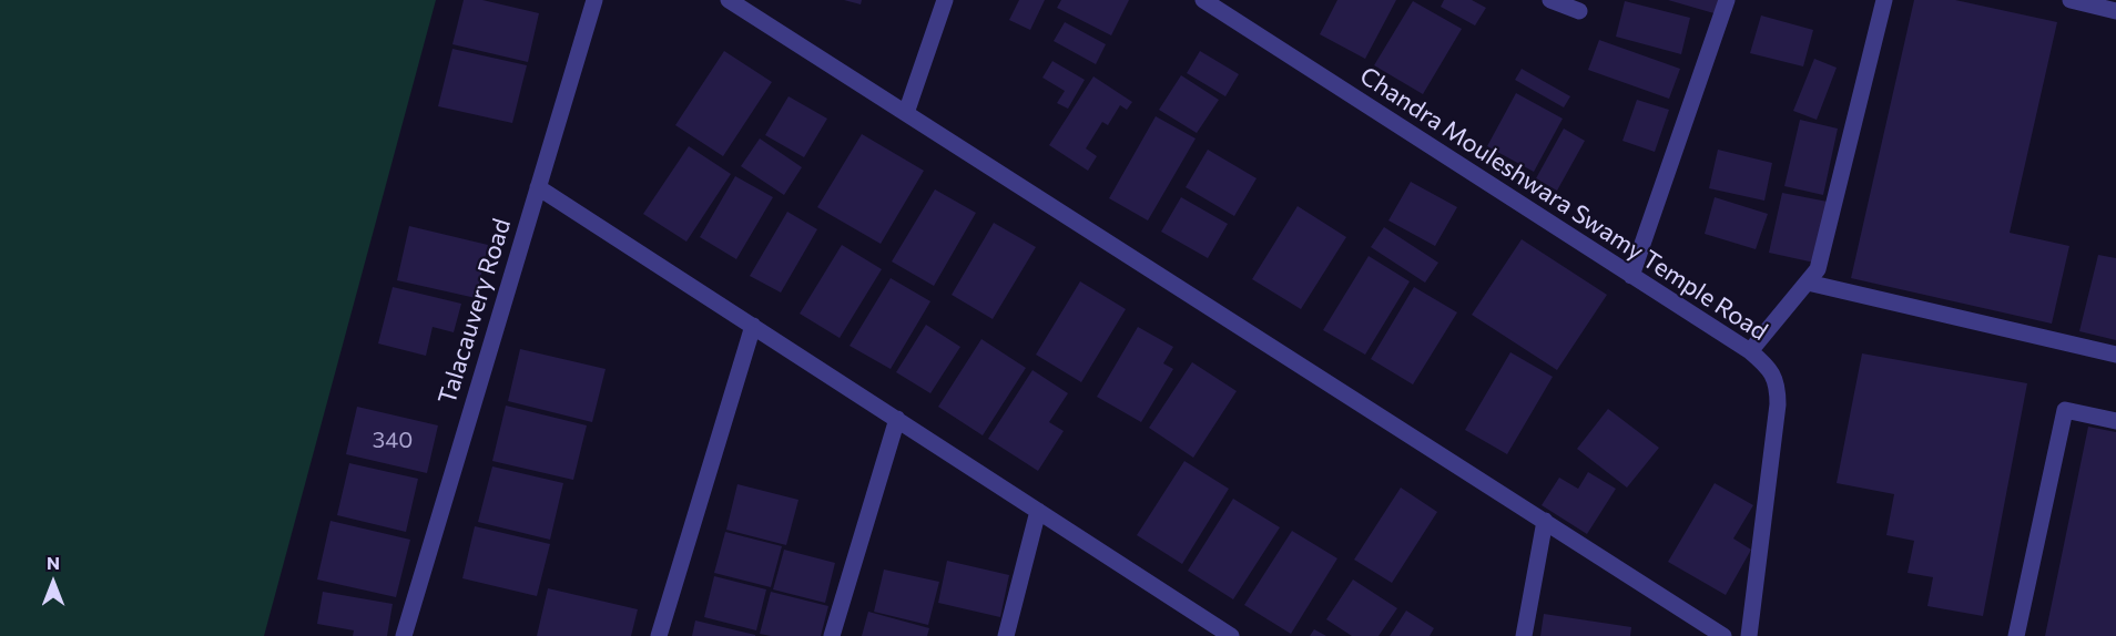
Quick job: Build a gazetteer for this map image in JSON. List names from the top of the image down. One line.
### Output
{"streets":{"street":["Chandra Mouleshwara Swamy Temple Road","Talacauvery Road"]},"house_numbers":["340"],"north":"top"}
